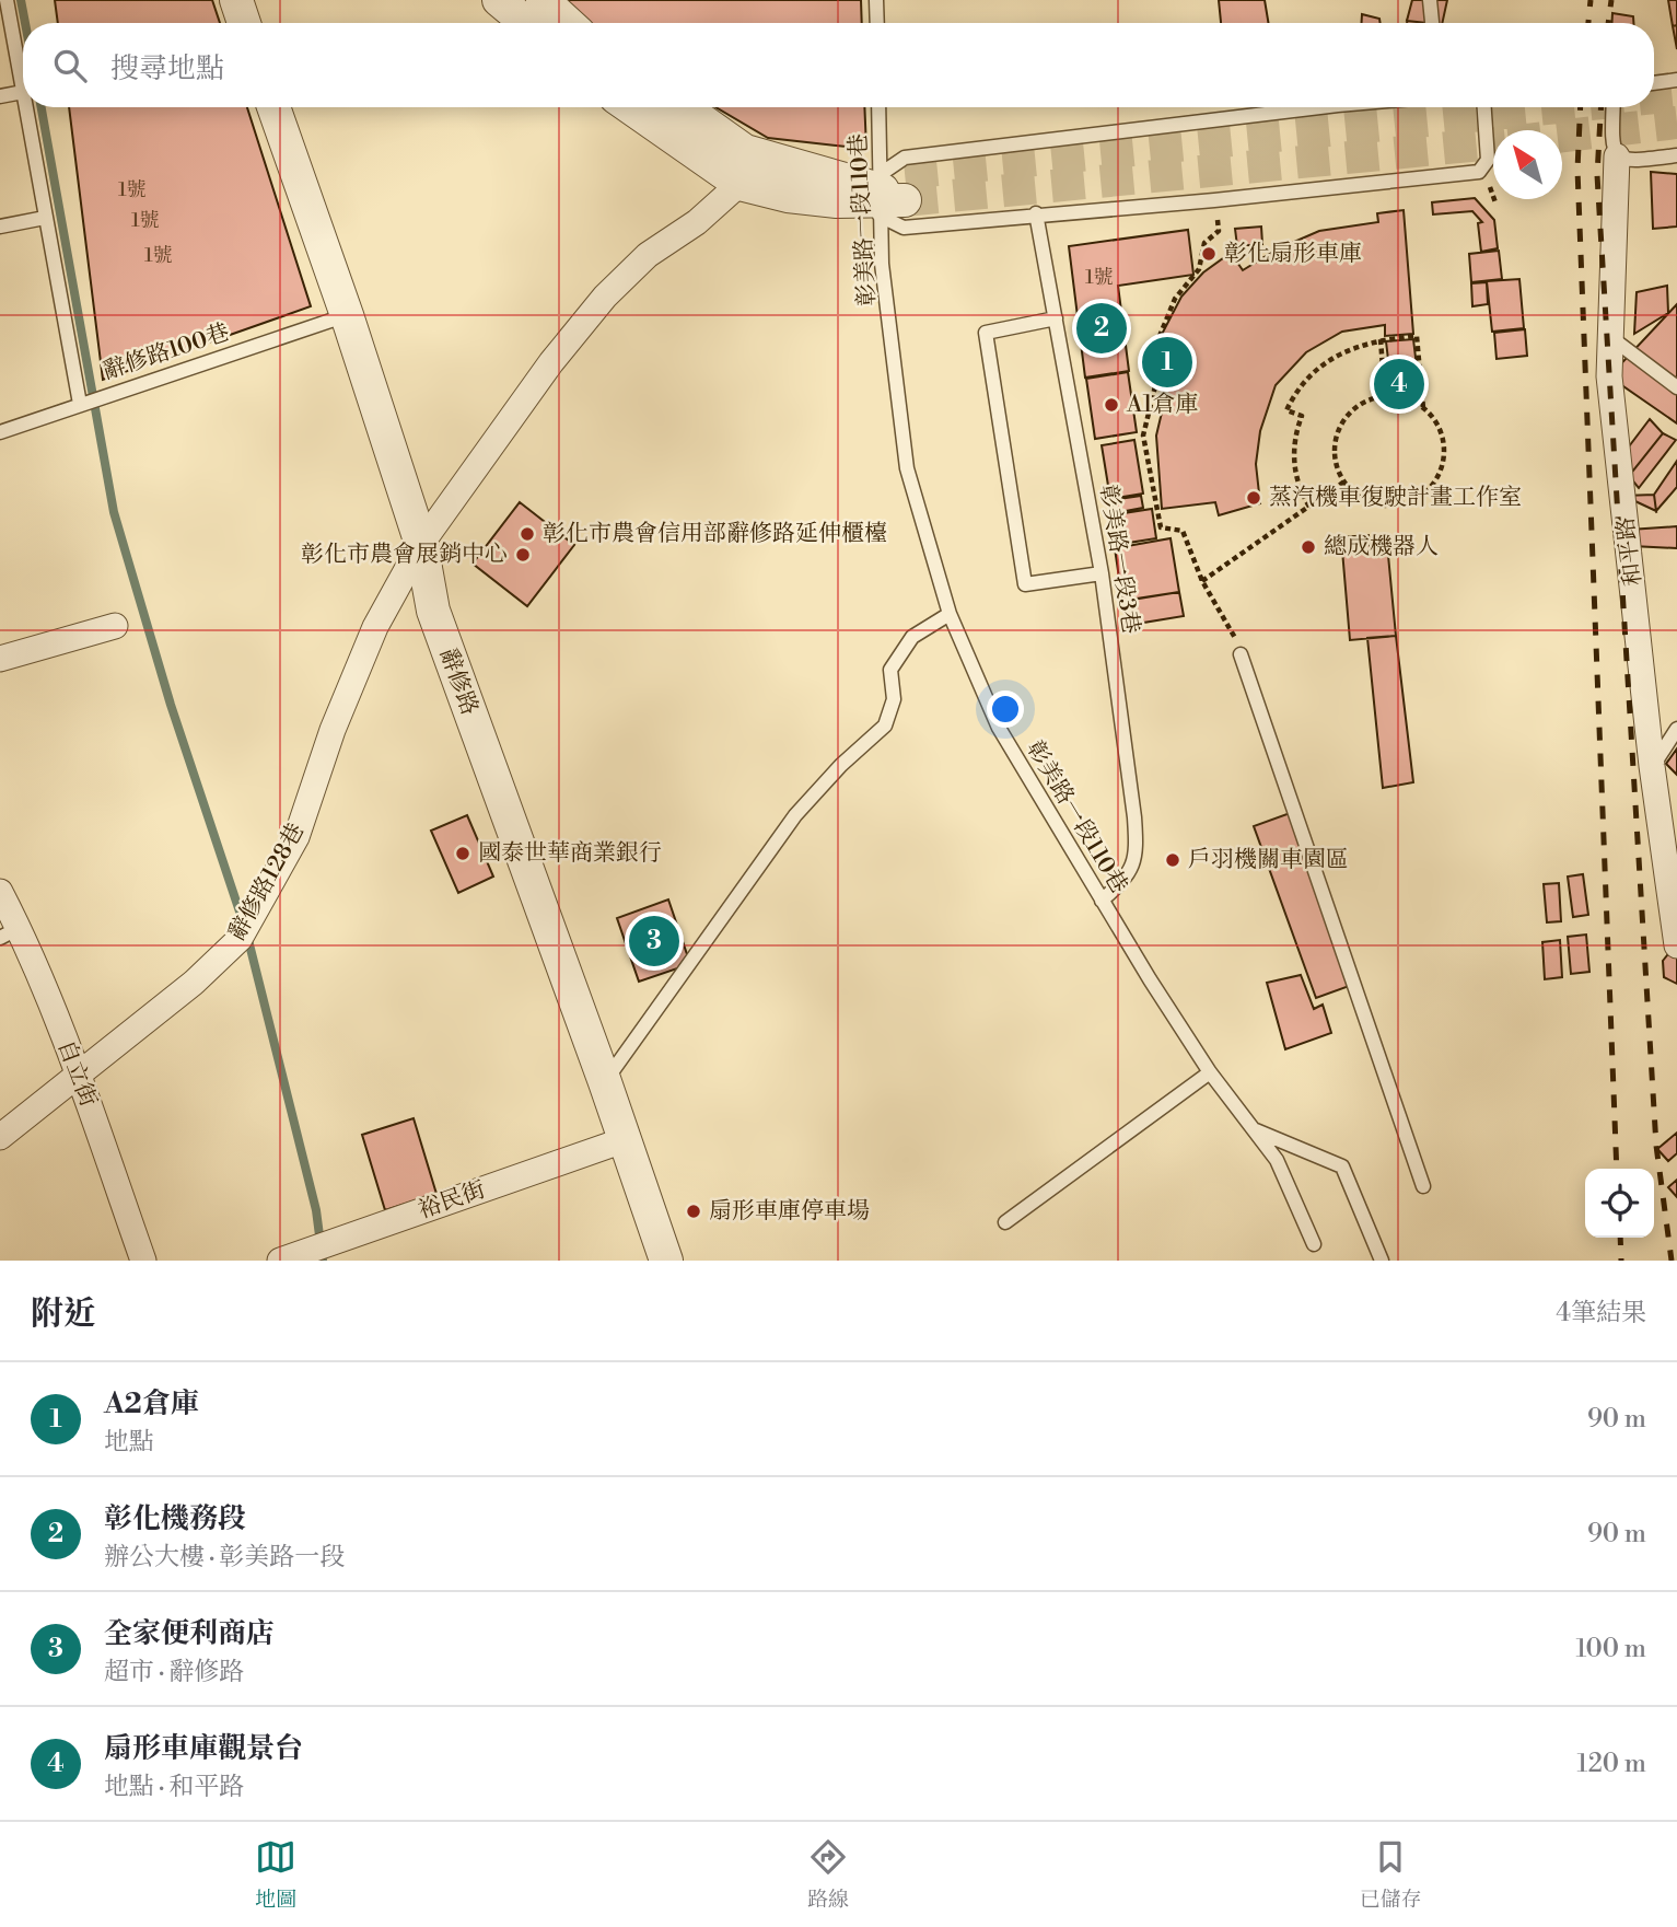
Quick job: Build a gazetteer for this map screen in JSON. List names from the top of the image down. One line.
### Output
{"streets":{"street":["和平路","辭修路","辭修路128巷","自立街","裕民街"],"lane":["彰美路一段110巷","辭修路100巷","彰美路一段3巷"]},"crossings":[["彰美路一段110巷","彰美路一段3巷"],["辭修路100巷","辭修路"],["辭修路","辭修路128巷"],["辭修路","裕民街"],["辭修路128巷","自立街"]],"places":["彰化扇形車庫","A1倉庫","蒸汽機車復駛計畫工作室","彰化市農會信用部辭修路延伸櫃檯","總成機器人","彰化市農會展銷中心","國泰世華商業銀行","戶羽機關車園區","扇形車庫停車場"],"house_numbers":["1號","1號","1號","1號"],"north":"top left","page":{"search":"搜尋地點","pins":["2","1","4","3"],"heading":["附近","4筆結果"],"list":[{"mark":"1","name":"A2倉庫","note":"地點","value":"90 m"},{"mark":"2","name":"彰化機務段","note":"辦公大樓 · 彰美路一段","value":"90 m"},{"mark":"3","name":"全家便利商店","note":"超市 · 辭修路","value":"100 m"},{"mark":"4","name":"扇形車庫觀景台","note":"地點 · 和平路","value":"120 m"}],"nav":["地圖","路線","已儲存"]}}
